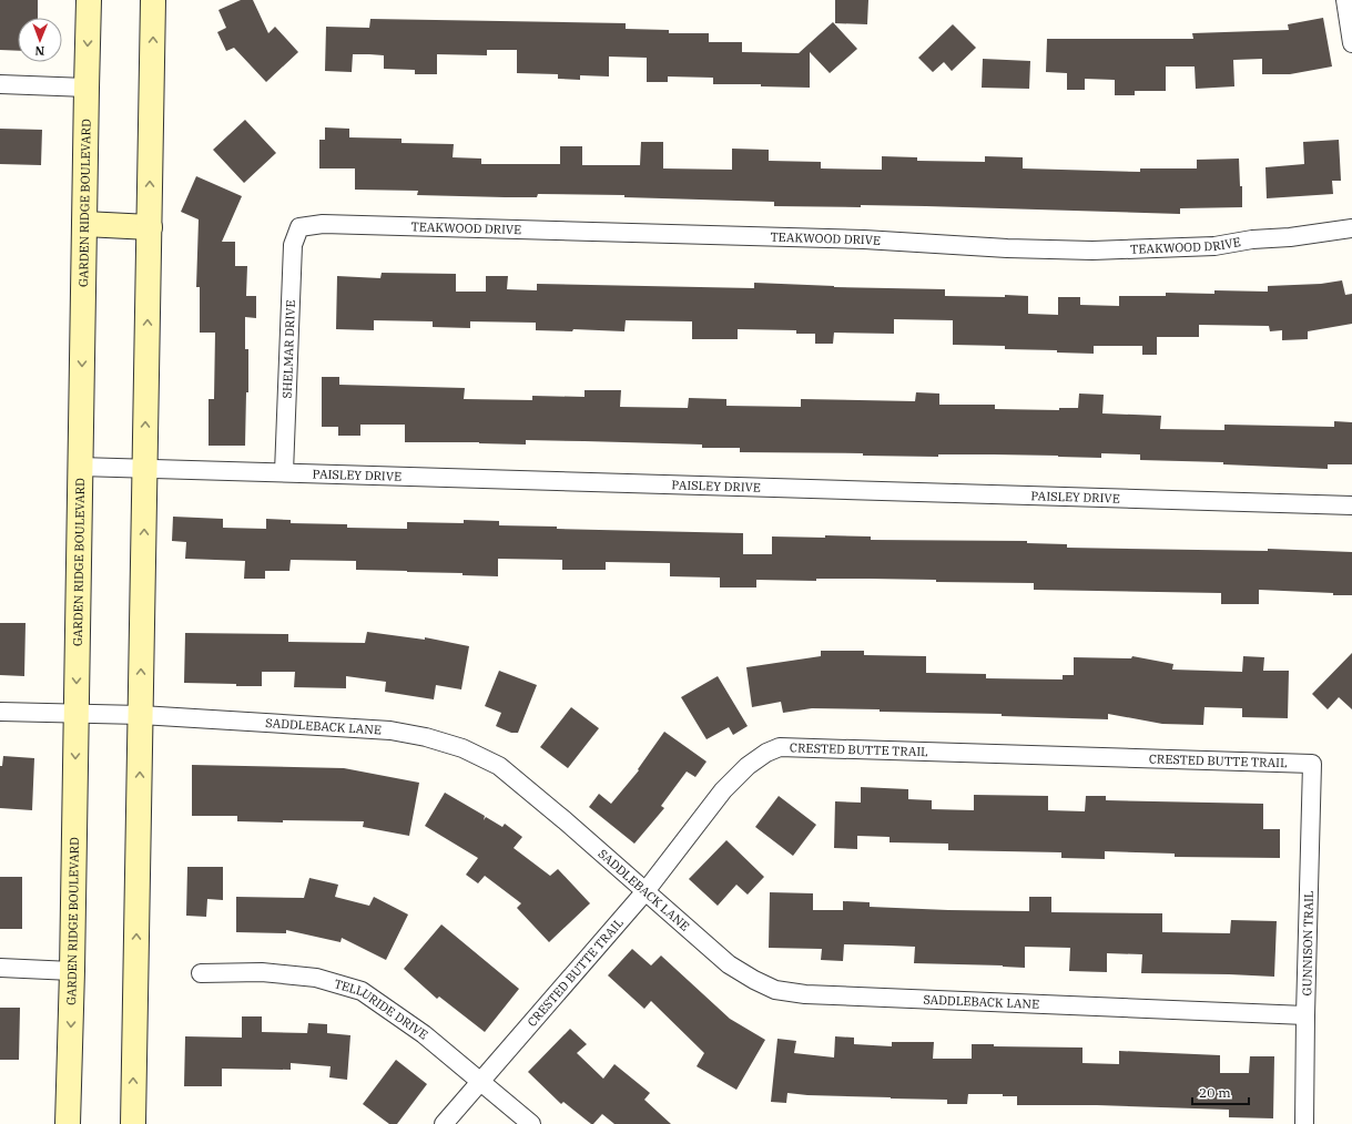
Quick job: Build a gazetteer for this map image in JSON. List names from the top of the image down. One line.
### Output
{"streets":{"main road":["GARDEN RIDGE BOULEVARD"],"street":["TEAKWOOD DRIVE","SHELMAR DRIVE","PAISLEY DRIVE","SADDLEBACK LANE","CRESTED BUTTE TRAIL","GUNNISON TRAIL","TELLURIDE DRIVE"]},"crossings":[["GARDEN RIDGE BOULEVARD","PAISLEY DRIVE"],["GARDEN RIDGE BOULEVARD","SADDLEBACK LANE"],["TEAKWOOD DRIVE","SHELMAR DRIVE"],["SHELMAR DRIVE","PAISLEY DRIVE"],["SADDLEBACK LANE","CRESTED BUTTE TRAIL"],["SADDLEBACK LANE","GUNNISON TRAIL"],["CRESTED BUTTE TRAIL","GUNNISON TRAIL"],["CRESTED BUTTE TRAIL","TELLURIDE DRIVE"]],"scale_bar":"20 m","north":"bottom"}
